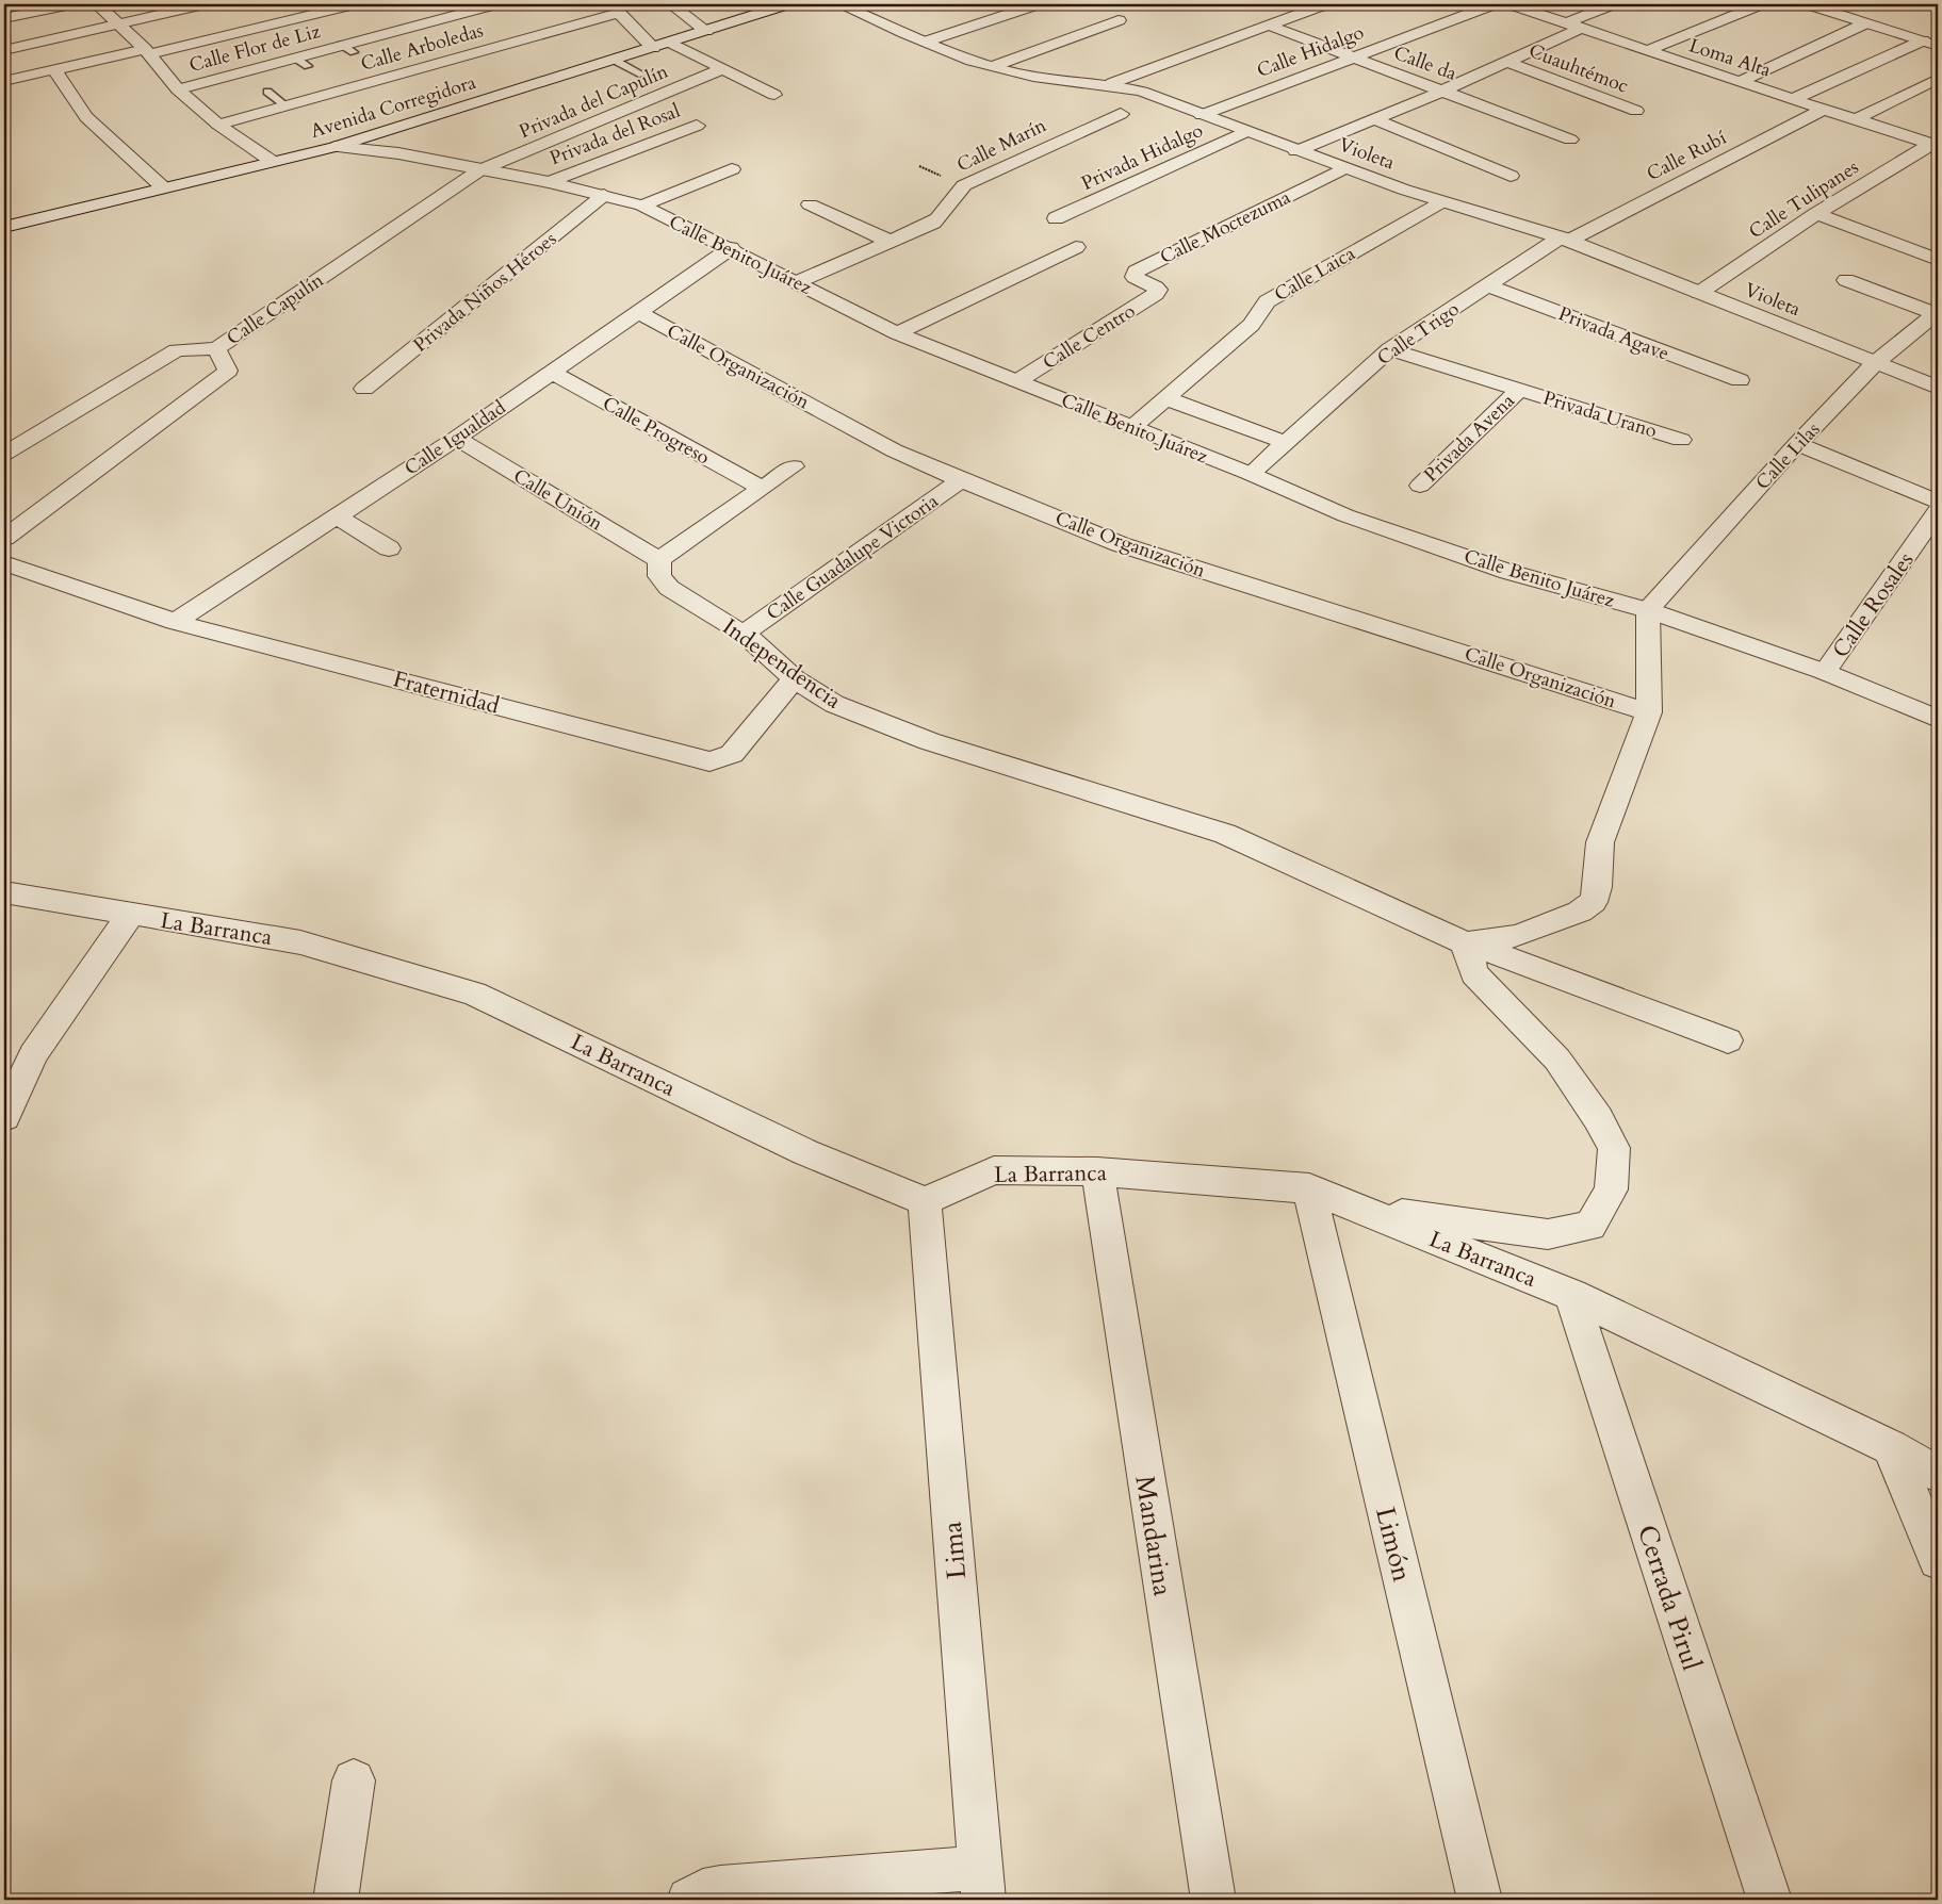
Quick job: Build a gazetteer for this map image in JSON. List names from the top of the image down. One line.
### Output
{"streets":{"street":["Calle Arboledas","Calle Flor de Liz","Calle Hidalgo","Loma Alta","Calle da","Cuauhtémoc","Privada del Capulín","Avenida Corregidora","Privada del Rosal","Calle Marín","Violeta","Calle Rubí","Privada Hidalgo","Calle Tulipanes","Calle Moctezuma","Calle Benito Juárez","Calle Laica","Privada Niños Héroes","Calle Capulín","Calle Trigo","Privada Agave","Calle Centro","Calle Organización","Privada Urano","Calle Progreso","Calle Igualdad","Privada Avena","Calle Lilas","Calle Unión","Calle Guadalupe Victoria","Calle Rosales","Independencia","Fraternidad","La Barranca","Mandarina","Limón","Lima","Cerrada Pirul"]},"crossings":[["Calle Arboledas","Avenida Corregidora"],["Calle Hidalgo","Calle da"],["Calle Hidalgo","Violeta"],["Loma Alta","Calle Rubí"],["Loma Alta","Calle Tulipanes"],["Privada del Capulín","Calle Benito Juárez"],["Privada del Capulín","Calle Capulín"],["Avenida Corregidora","Calle Benito Juárez"],["Privada del Rosal","Calle Benito Juárez"],["Calle Marín","Calle Benito Juárez"],["Violeta","Calle Rubí"],["Violeta","Privada Hidalgo"],["Violeta","Calle Tulipanes"],["Violeta","Calle Moctezuma"],["Violeta","Calle Laica"],["Violeta","Calle Trigo"],["Violeta","Calle Lilas"],["Calle Rubí","Calle Trigo"],["Calle Moctezuma","Calle Centro"],["Calle Benito Juárez","Calle Laica"],["Calle Benito Juárez","Privada Niños Héroes"],["Calle Benito Juárez","Calle Capulín"],["Calle Benito Juárez","Calle Trigo"],["Calle Benito Juárez","Calle Centro"],["Calle Benito Juárez","Calle Igualdad"],["Calle Benito Juárez","Calle Lilas"],["Calle Benito Juárez","Calle Rosales"],["Calle Trigo","Privada Agave"],["Calle Trigo","Privada Urano"],["Calle Organización","Calle Igualdad"],["Calle Organización","Calle Guadalupe Victoria"],["Privada Urano","Privada Avena"],["Calle Progreso","Calle Igualdad"],["Calle Igualdad","Calle Unión"],["Calle Igualdad","Fraternidad"],["Calle Unión","Independencia"],["Calle Guadalupe Victoria","Independencia"],["Independencia","Fraternidad"],["La Barranca","Mandarina"],["La Barranca","Limón"],["La Barranca","Lima"],["La Barranca","Cerrada Pirul"]]}
